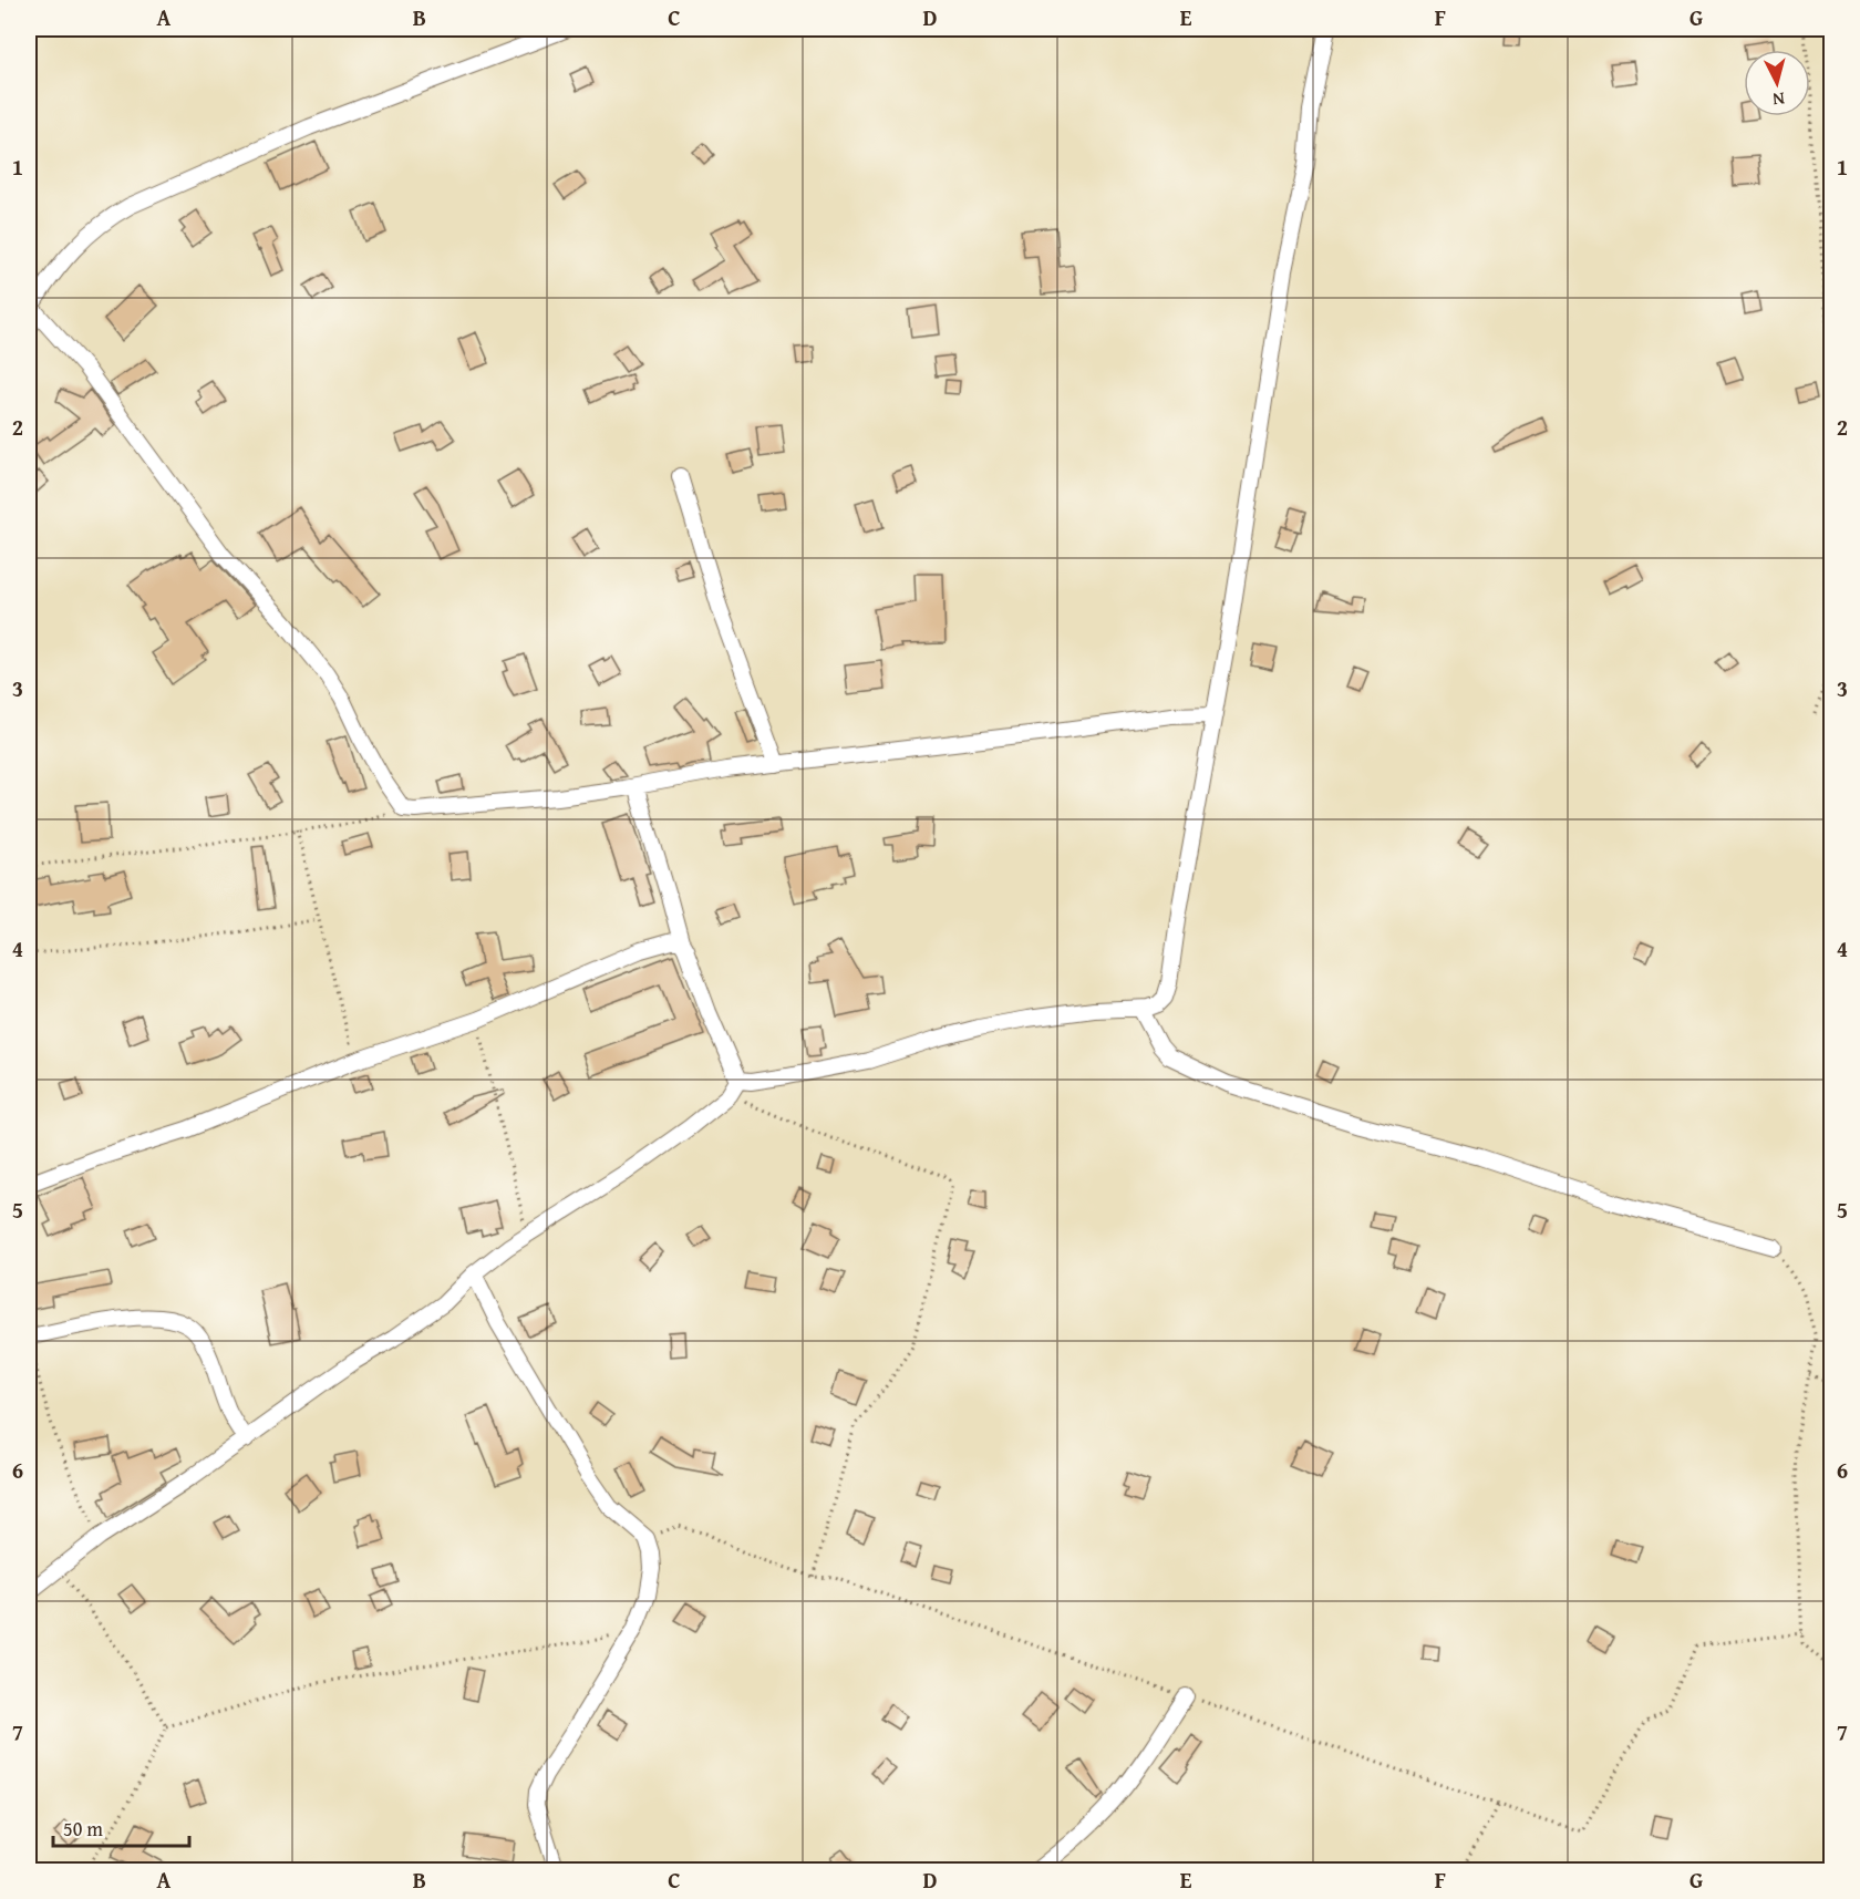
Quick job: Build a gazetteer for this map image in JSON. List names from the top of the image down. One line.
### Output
{"scale_bar":"50 m","north":"bottom","grid":{"columns":["A","B","C","D","E","F","G"],"rows":["1","2","3","4","5","6","7"]}}
